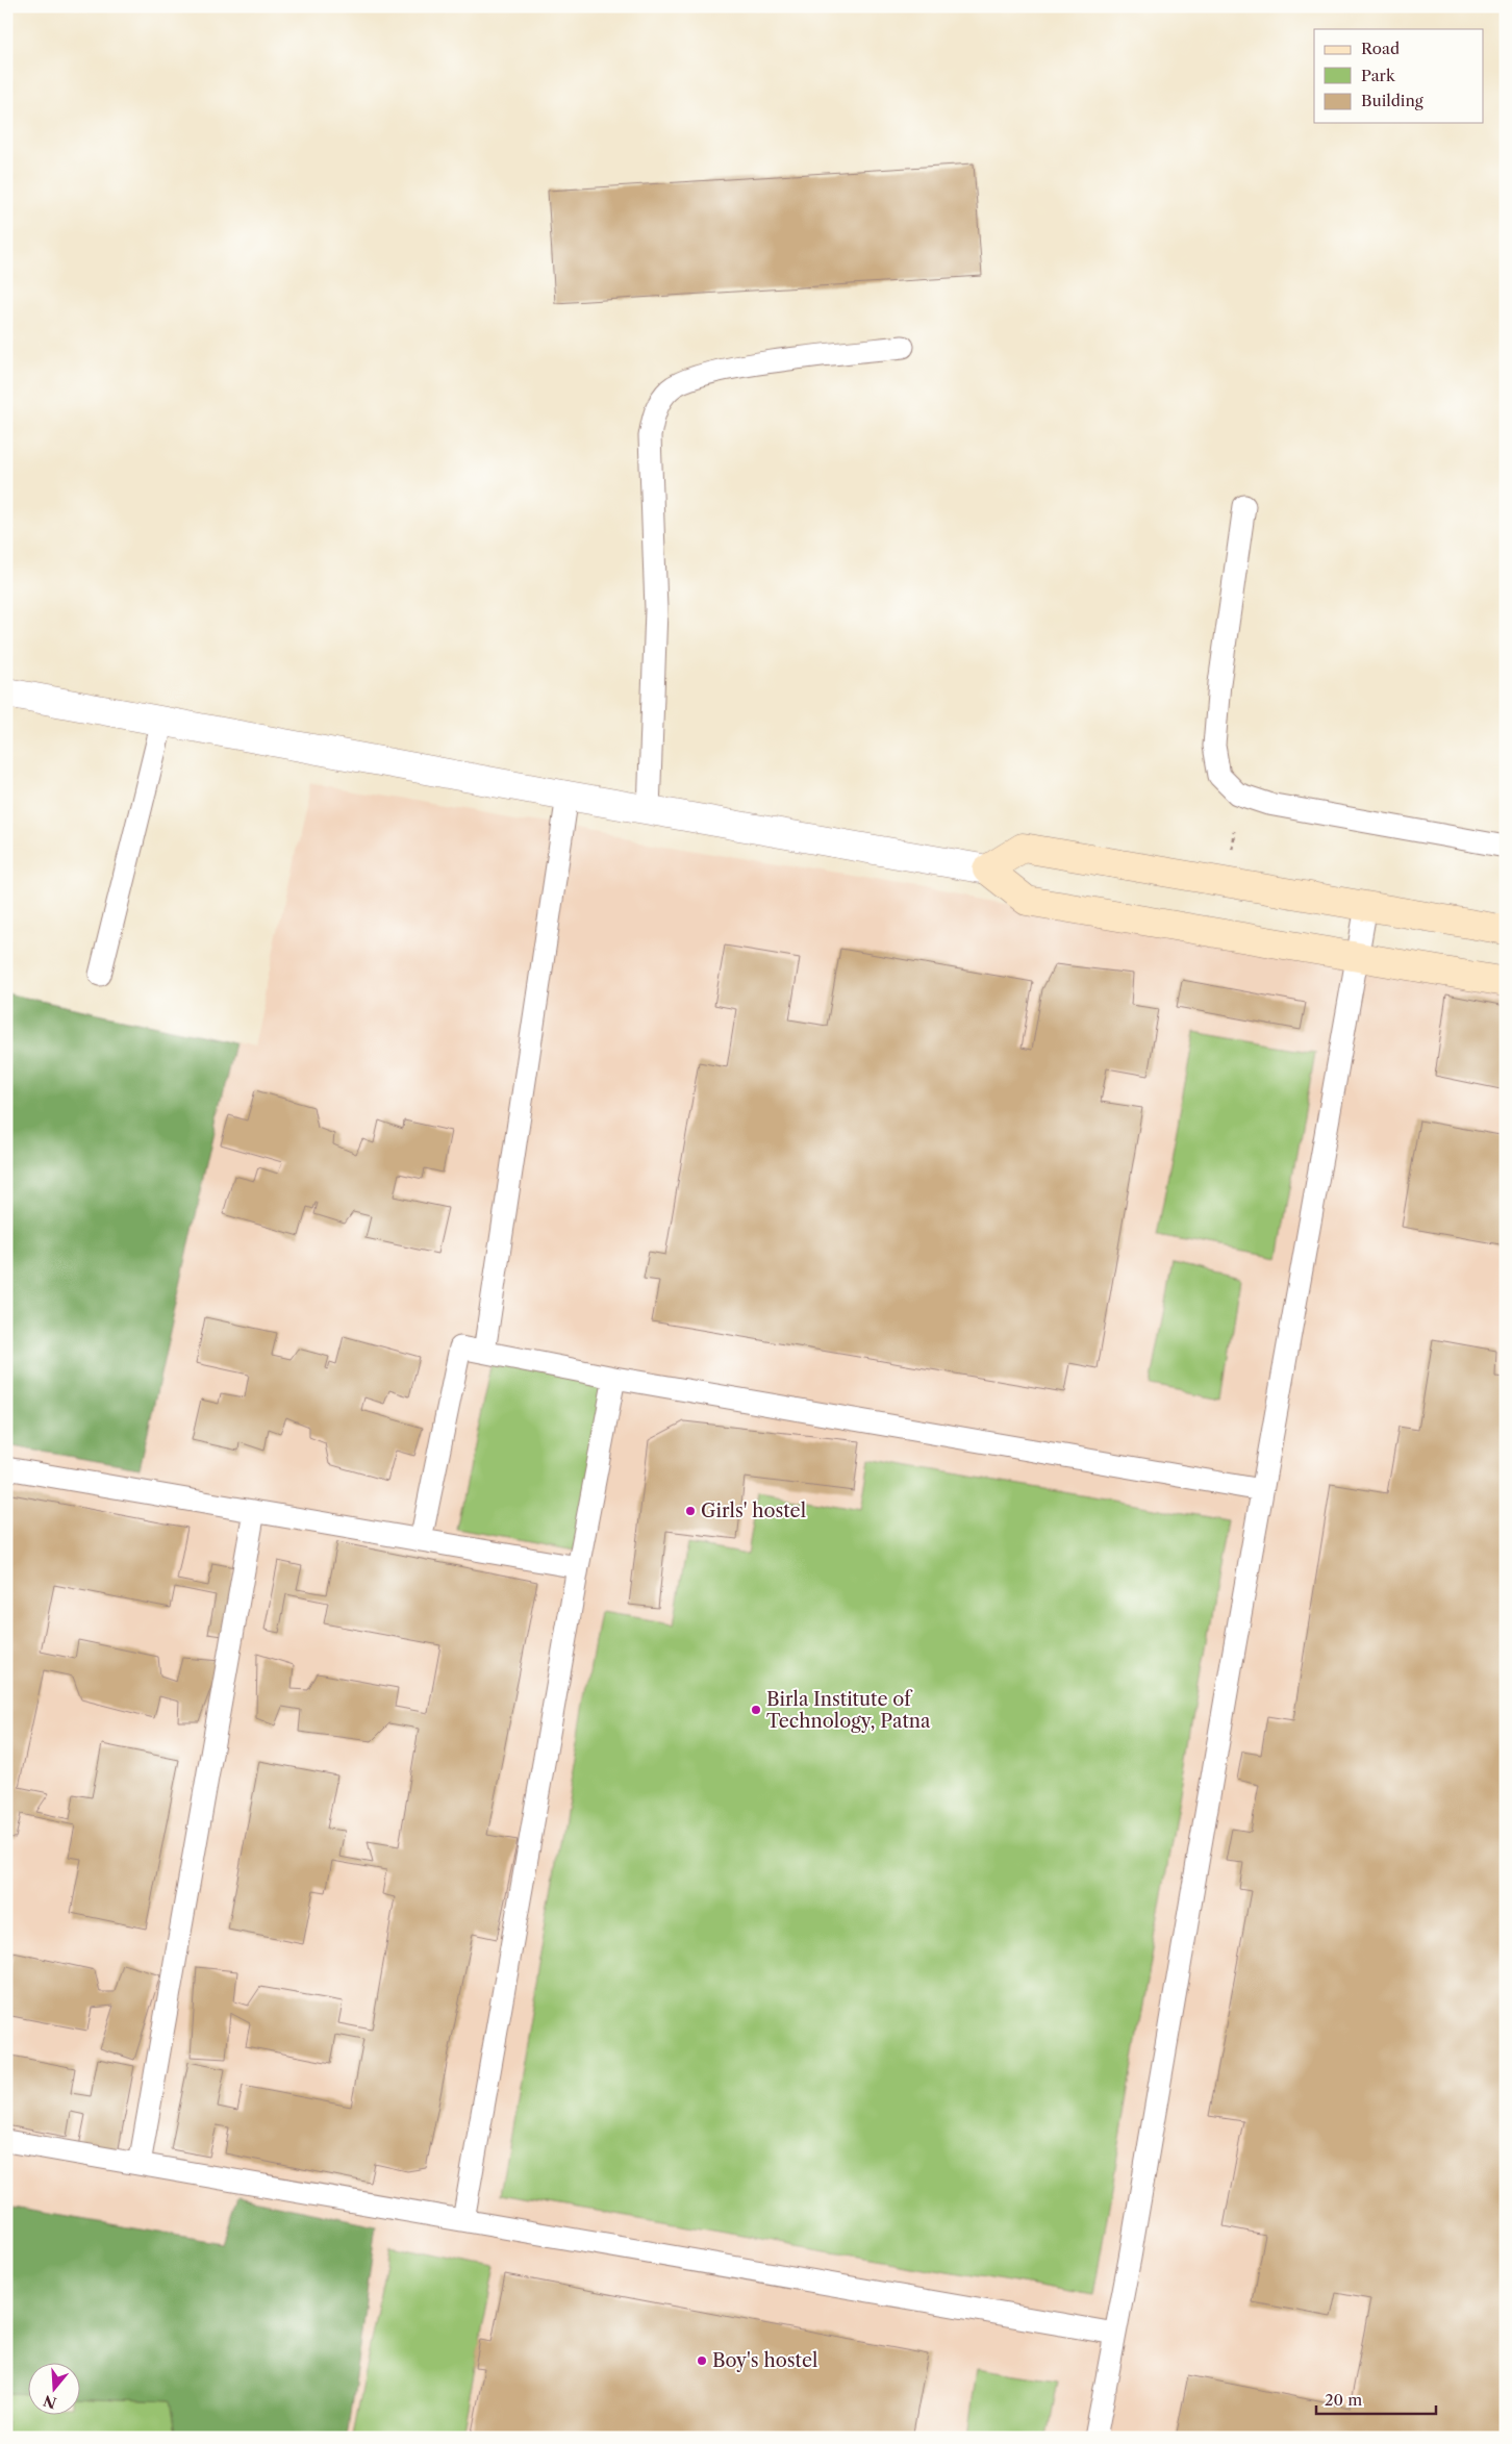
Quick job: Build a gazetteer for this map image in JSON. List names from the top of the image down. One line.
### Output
{"places":["Girls' hostel","Birla Institute of Technology, Patna","Boy's hostel"],"legend":["Road","Park","Building"],"scale_bar":"20 m","north":"bottom"}
